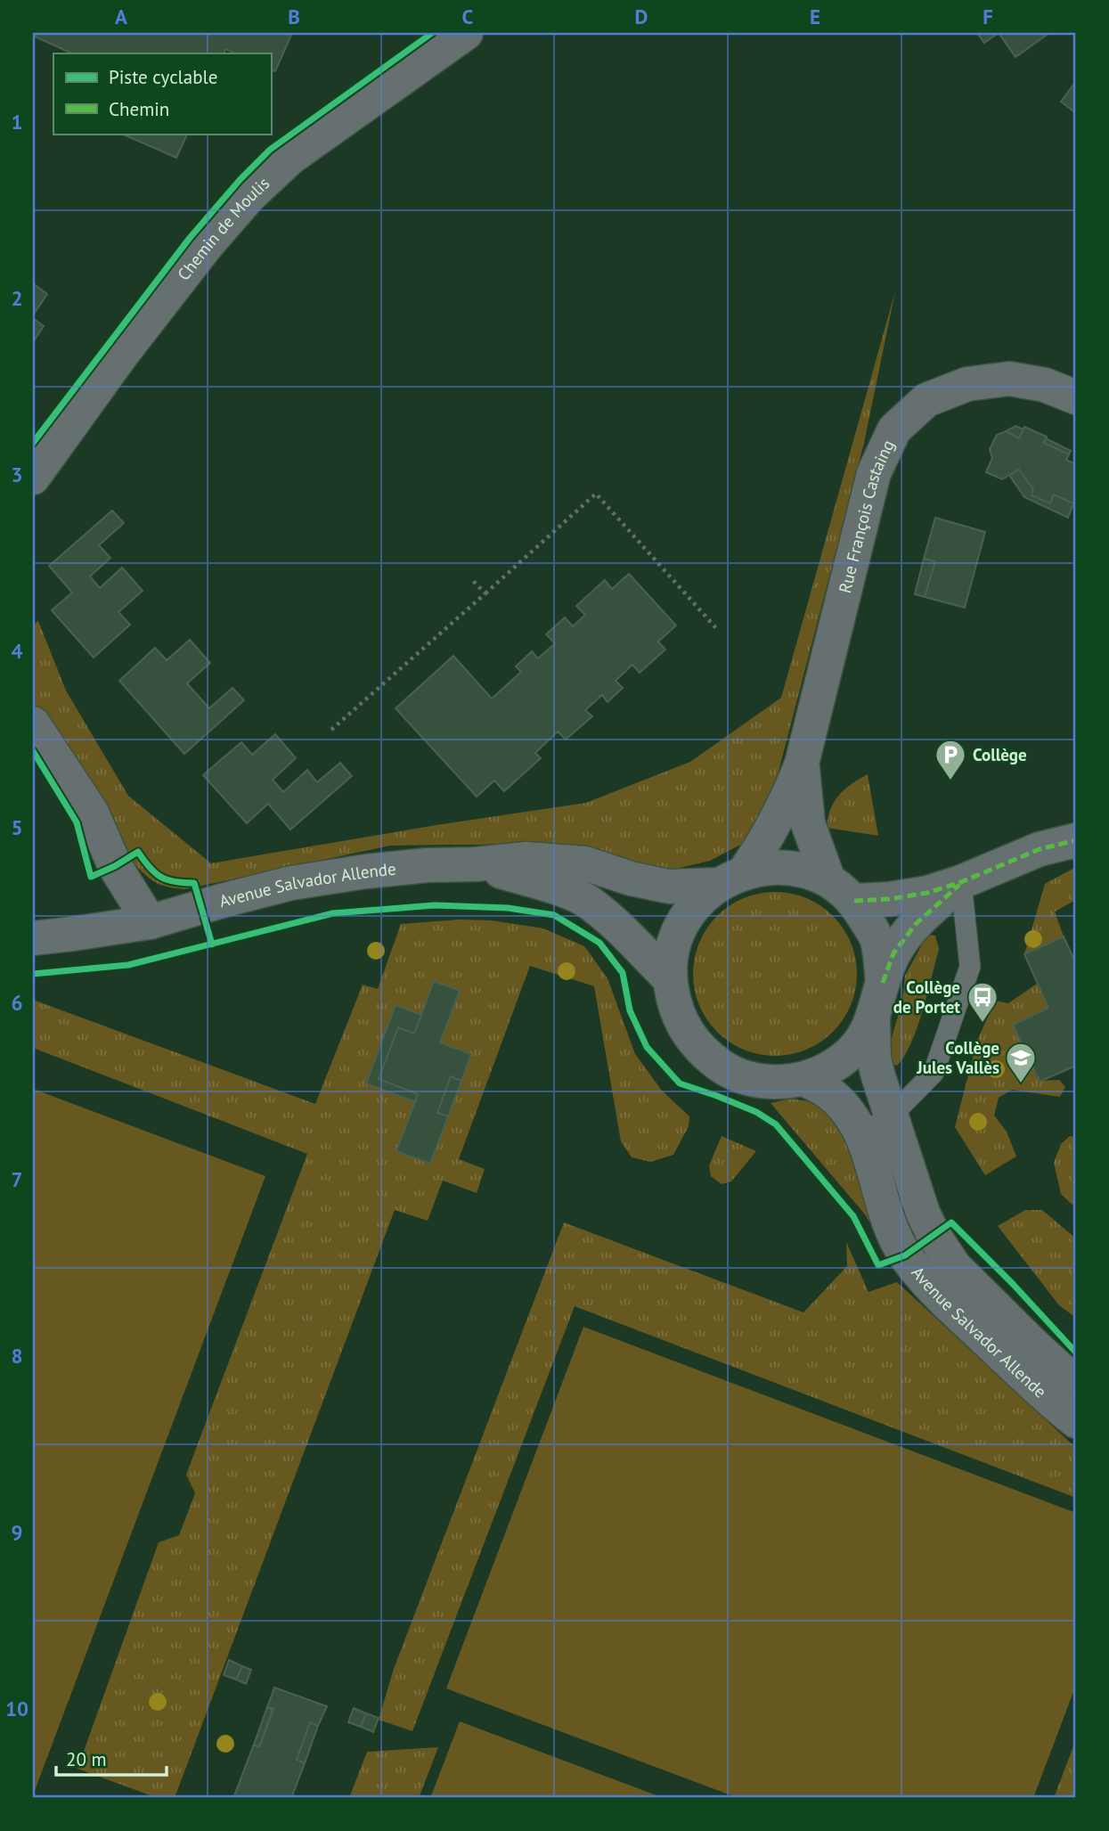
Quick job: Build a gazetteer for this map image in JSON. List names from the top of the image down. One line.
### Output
{"streets":{"street":["Chemin de Moulis","Rue François Castaing","Avenue Salvador Allende"]},"crossings":[["Rue François Castaing","Avenue Salvador Allende"]],"places":{"parking":["Collège"],"bus stop":["Collège de Portet"],"school or university":["Collège Jules Vallès"]},"legend":["Piste cyclable","Chemin"],"scale_bar":"20 m","grid":{"columns":["A","B","C","D","E","F"],"rows":["1","2","3","4","5","6","7","8","9","10"]}}
